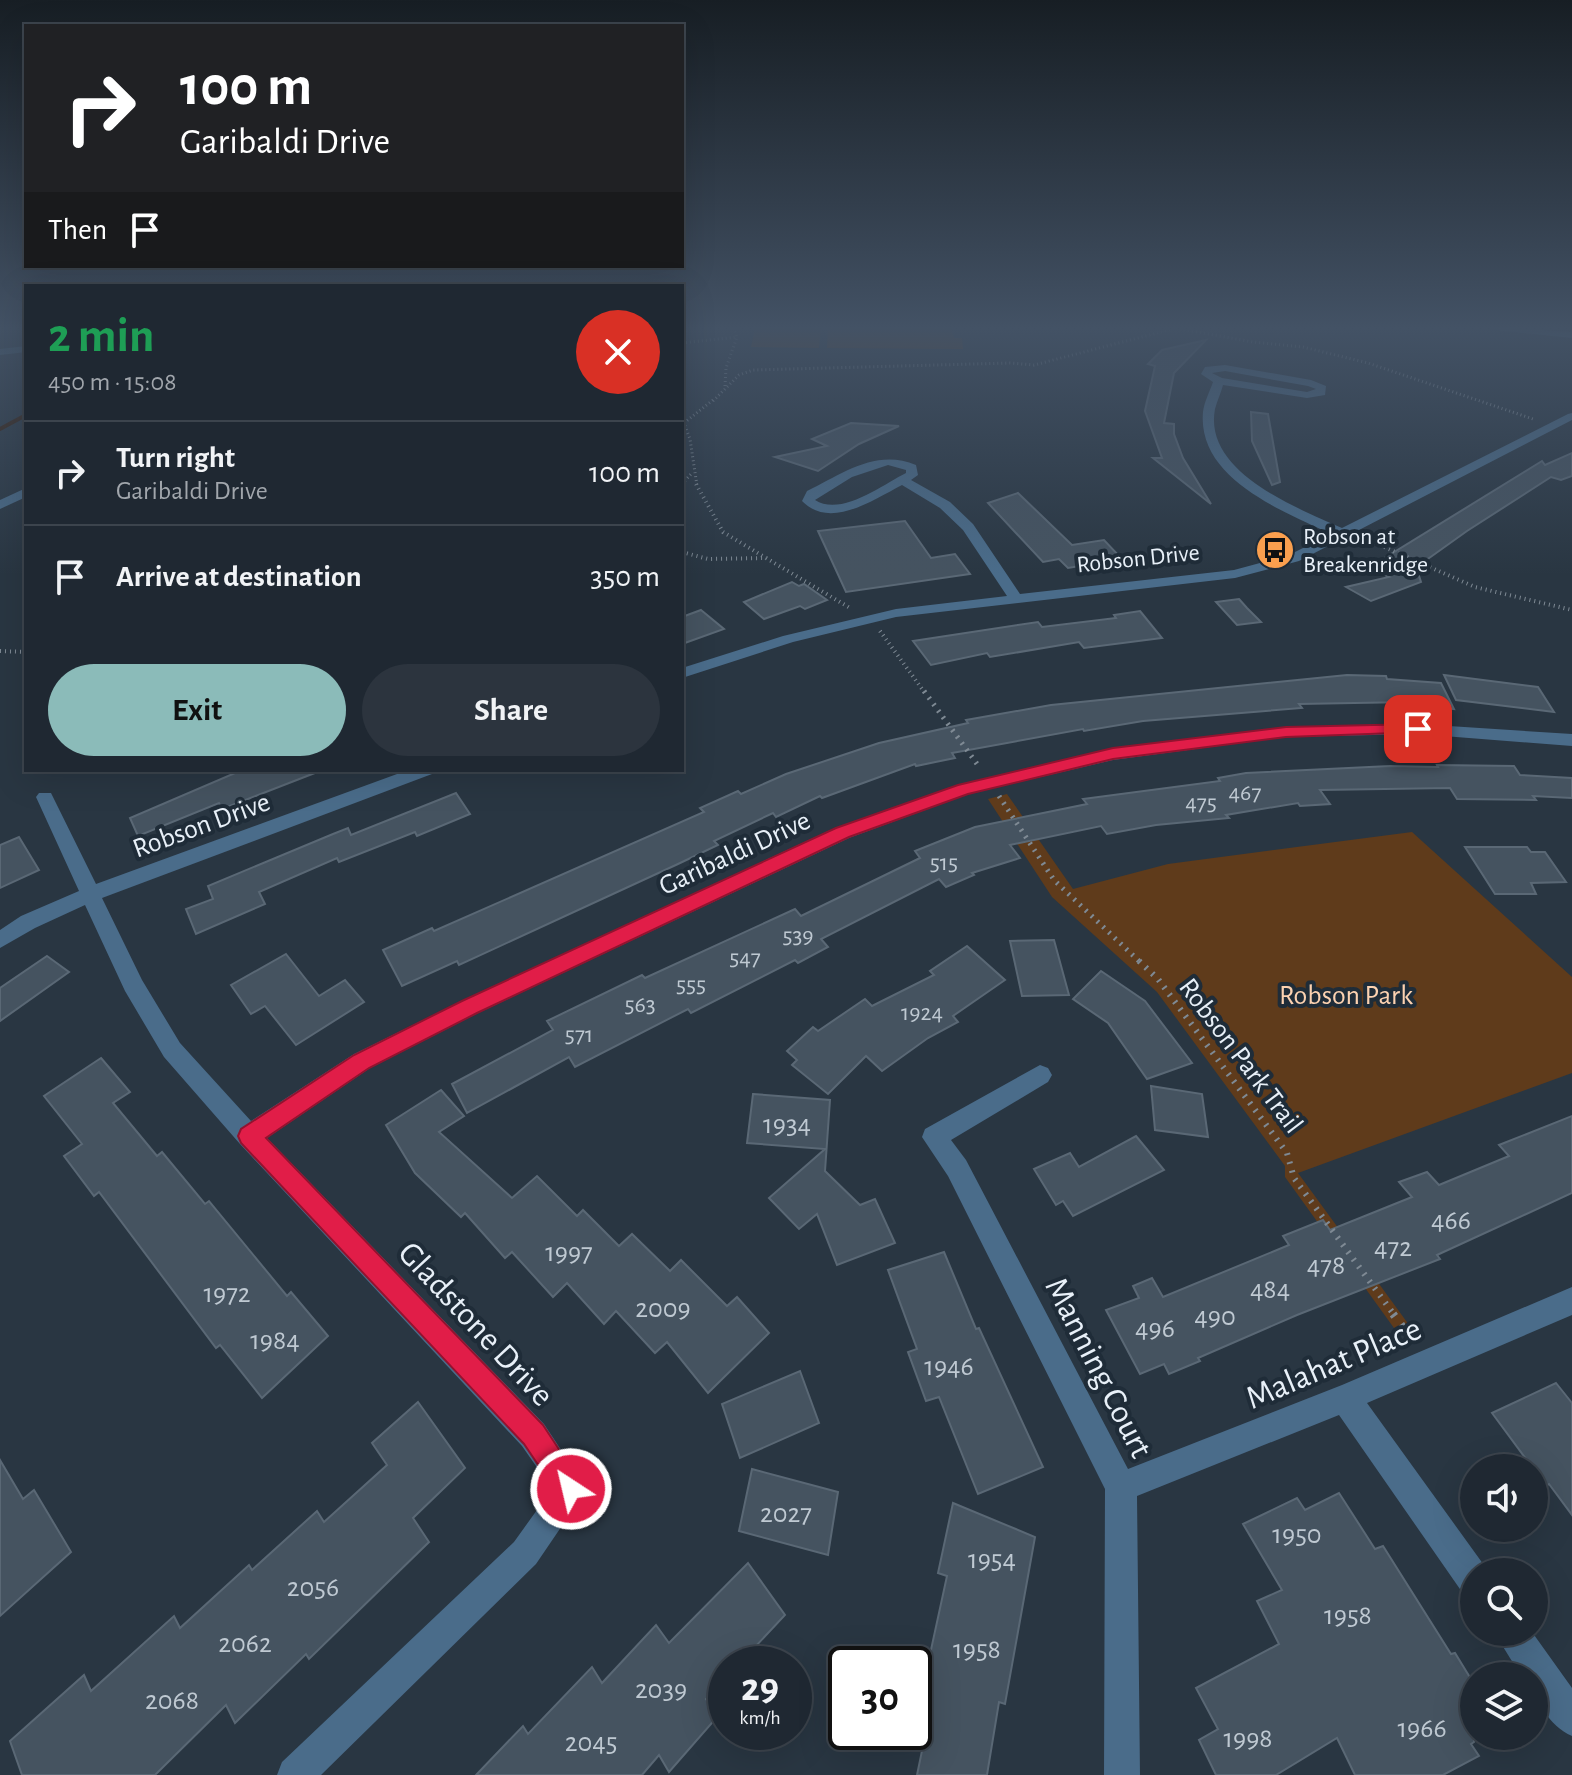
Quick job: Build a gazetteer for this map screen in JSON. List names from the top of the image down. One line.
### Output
{"streets":{"street":["Robson Drive","Garibaldi Drive","Gladstone Drive","Malahat Place","Manning Court"],"path":["Robson Park Trail"]},"crossings":[["Robson Drive","Gladstone Drive"],["Garibaldi Drive","Gladstone Drive"],["Robson Park Trail","Malahat Place"],["Malahat Place","Manning Court"]],"parks":["Robson Park"],"places":{"bus stop":["Robson at Breakenridge"]},"house_numbers":["467","475","515","539","547","555","563","1924","571","1934","466","472","1997","478","484","1972","2009","490","496","1984","1946","2027","1950","1954","2056","1958","2062","1958","2039","2068","1966","1998","2045"],"page":{"turn":["100 m","Garibaldi Drive"],"then":"Then","heading":["2 min","450 m · 15:08"],"list":[{"name":"Turn right","note":"Garibaldi Drive","value":"100 m"},{"name":"Arrive at destination","value":"350 m"}],"buttons":["Exit","Share"],"speed":"29 km/h","limit":"30"}}
